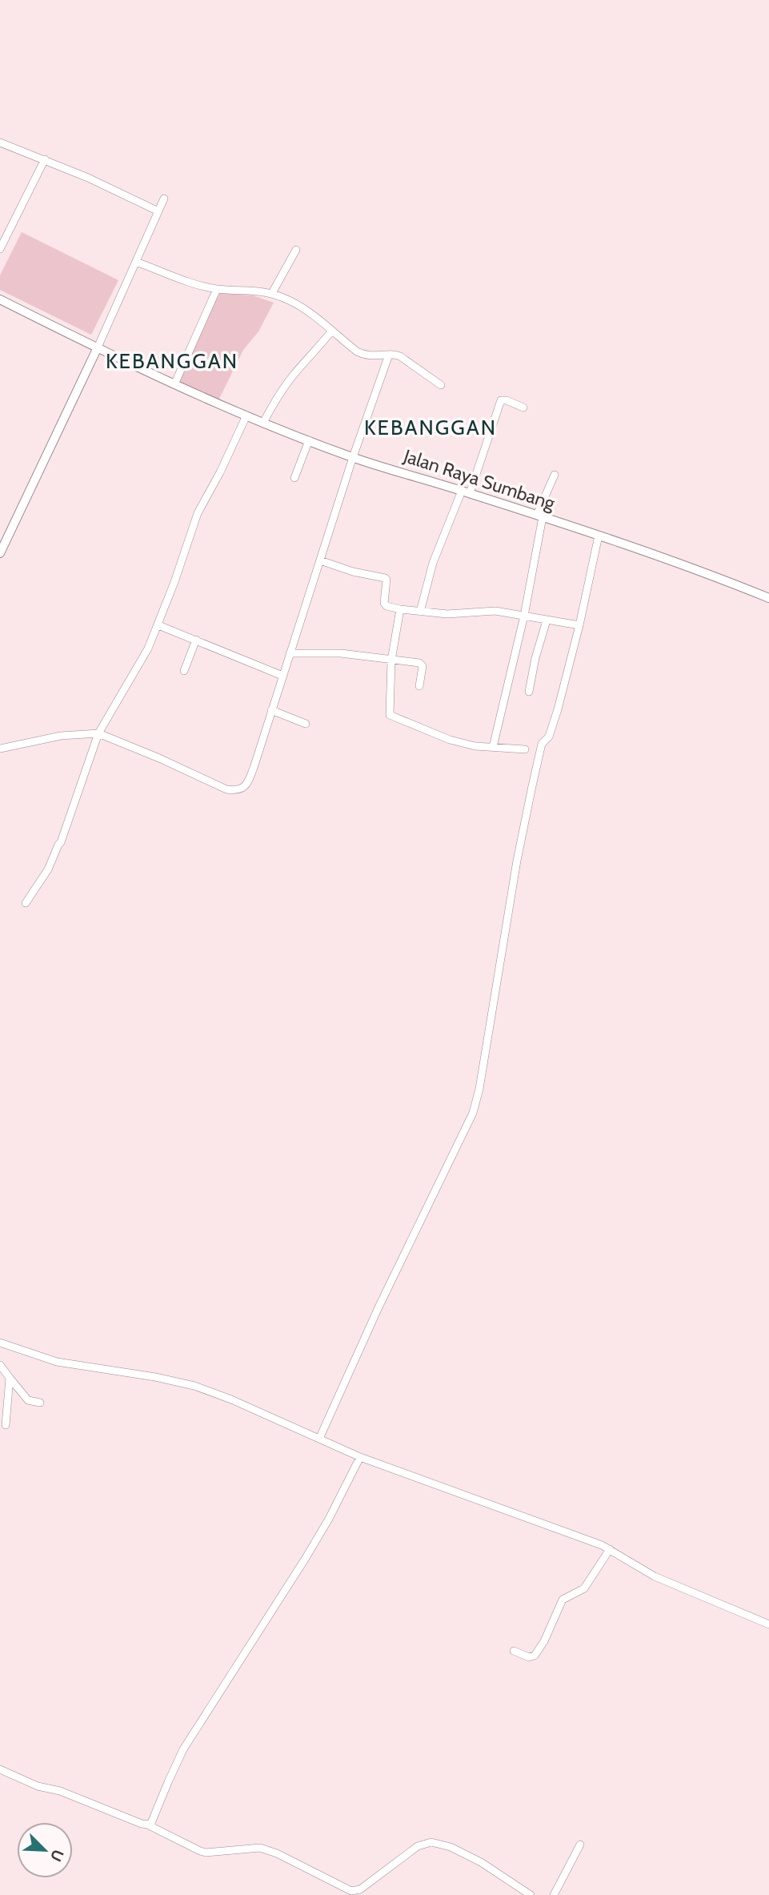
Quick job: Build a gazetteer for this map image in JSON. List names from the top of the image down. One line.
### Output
{"streets":{"street":["Jalan Raya Sumbang"]},"districts":["KEBANGGAN","KEBANGGAN"],"north":"bottom right"}
